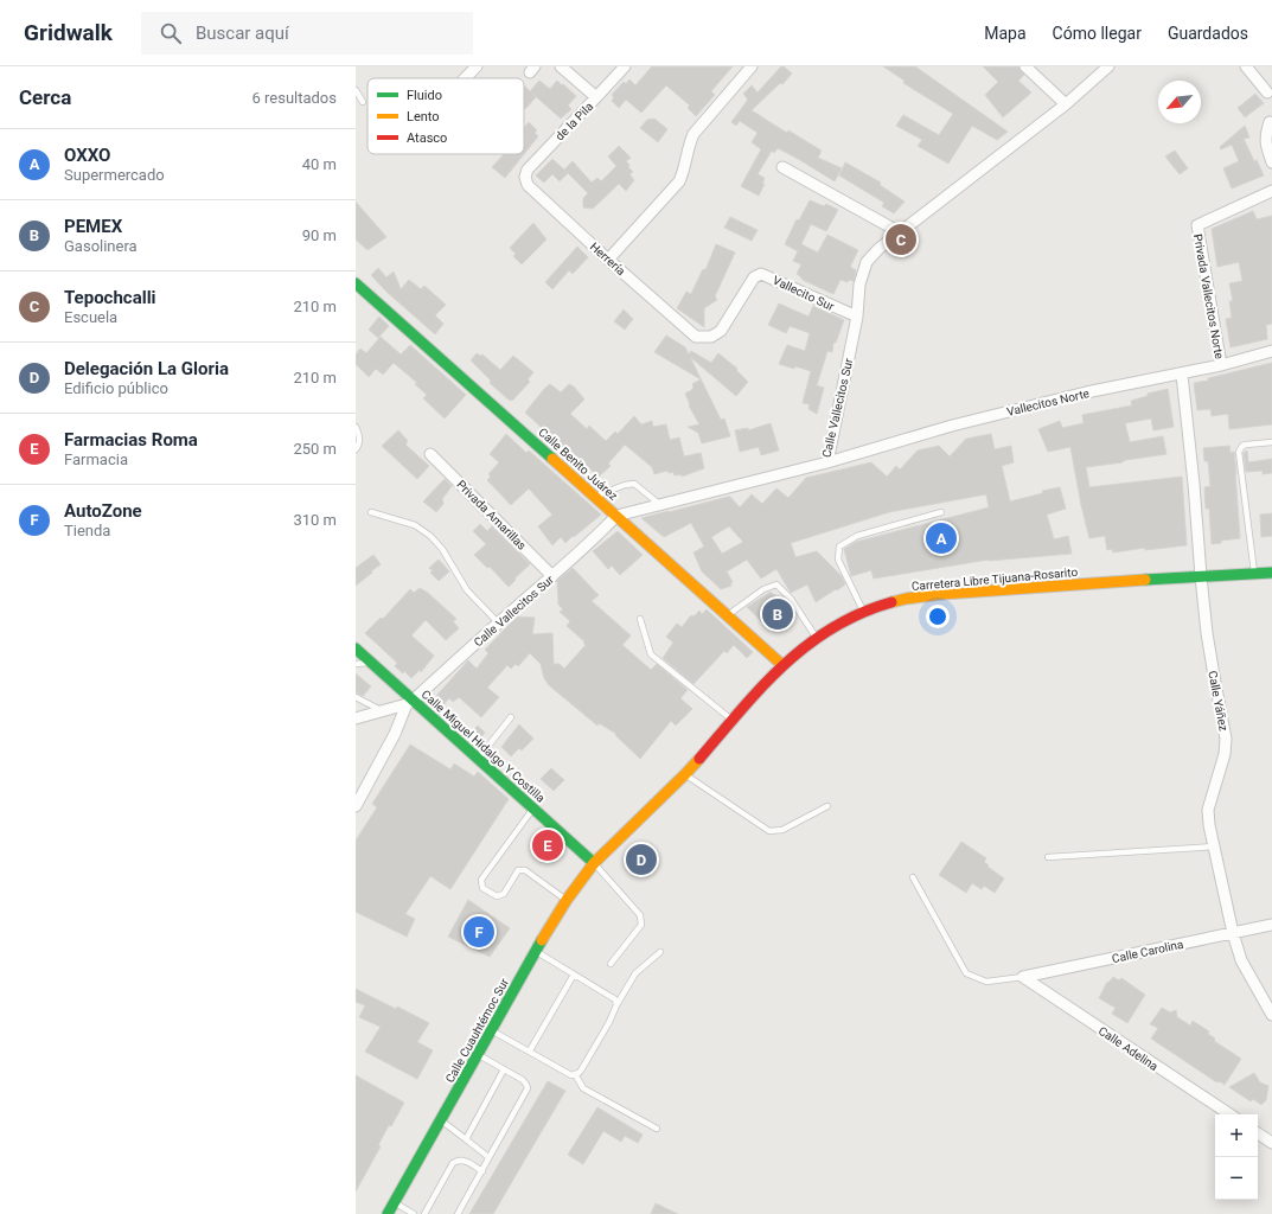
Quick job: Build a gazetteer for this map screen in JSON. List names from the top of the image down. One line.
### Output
{"streets":{"main road":["Calle Benito Juárez","Carretera Libre Tijuana-Rosarito","Calle Miguel Hidalgo Y Costilla","Calle Cuauhtémoc Sur"],"street":["de la Pila","Herrería","Vallecito Sur","Privada Vallecitos Norte","Vallecitos Norte","Calle Vallecitos Sur","Privada Amarillas","Calle Yáñez","Calle Carolina","Calle Adelina"]},"crossings":[["de la Pila","Herrería"],["Herrería","Vallecito Sur"],["Vallecito Sur","Calle Vallecitos Sur"],["Privada Vallecitos Norte","Vallecitos Norte"],["Vallecitos Norte","Calle Vallecitos Sur"],["Vallecitos Norte","Calle Yáñez"],["Calle Vallecitos Sur","Calle Benito Juárez"],["Calle Vallecitos Sur","Privada Amarillas"],["Calle Vallecitos Sur","Calle Miguel Hidalgo Y Costilla"],["Calle Benito Juárez","Carretera Libre Tijuana-Rosarito"],["Carretera Libre Tijuana-Rosarito","Calle Yáñez"],["Carretera Libre Tijuana-Rosarito","Calle Miguel Hidalgo Y Costilla"],["Carretera Libre Tijuana-Rosarito","Calle Cuauhtémoc Sur"],["Calle Yáñez","Calle Carolina"],["Calle Miguel Hidalgo Y Costilla","Calle Cuauhtémoc Sur"],["Calle Carolina","Calle Adelina"]],"legend":["Fluido","Lento","Atasco"],"north":"bottom left","page":{"header":"Gridwalk","search":"Buscar aquí","nav":["Mapa","Cómo llegar","Guardados"],"heading":["Cerca","6 resultados"],"list":[{"mark":"A","name":"OXXO","note":"Supermercado","value":"40 m"},{"mark":"B","name":"PEMEX","note":"Gasolinera","value":"90 m"},{"mark":"C","name":"Tepochcalli","note":"Escuela","value":"210 m"},{"mark":"D","name":"Delegación La Gloria","note":"Edificio público","value":"210 m"},{"mark":"E","name":"Farmacias Roma","note":"Farmacia","value":"250 m"},{"mark":"F","name":"AutoZone","note":"Tienda","value":"310 m"}],"pins":["C","A","B","E","D","F"],"map_buttons":["+","−"]}}
